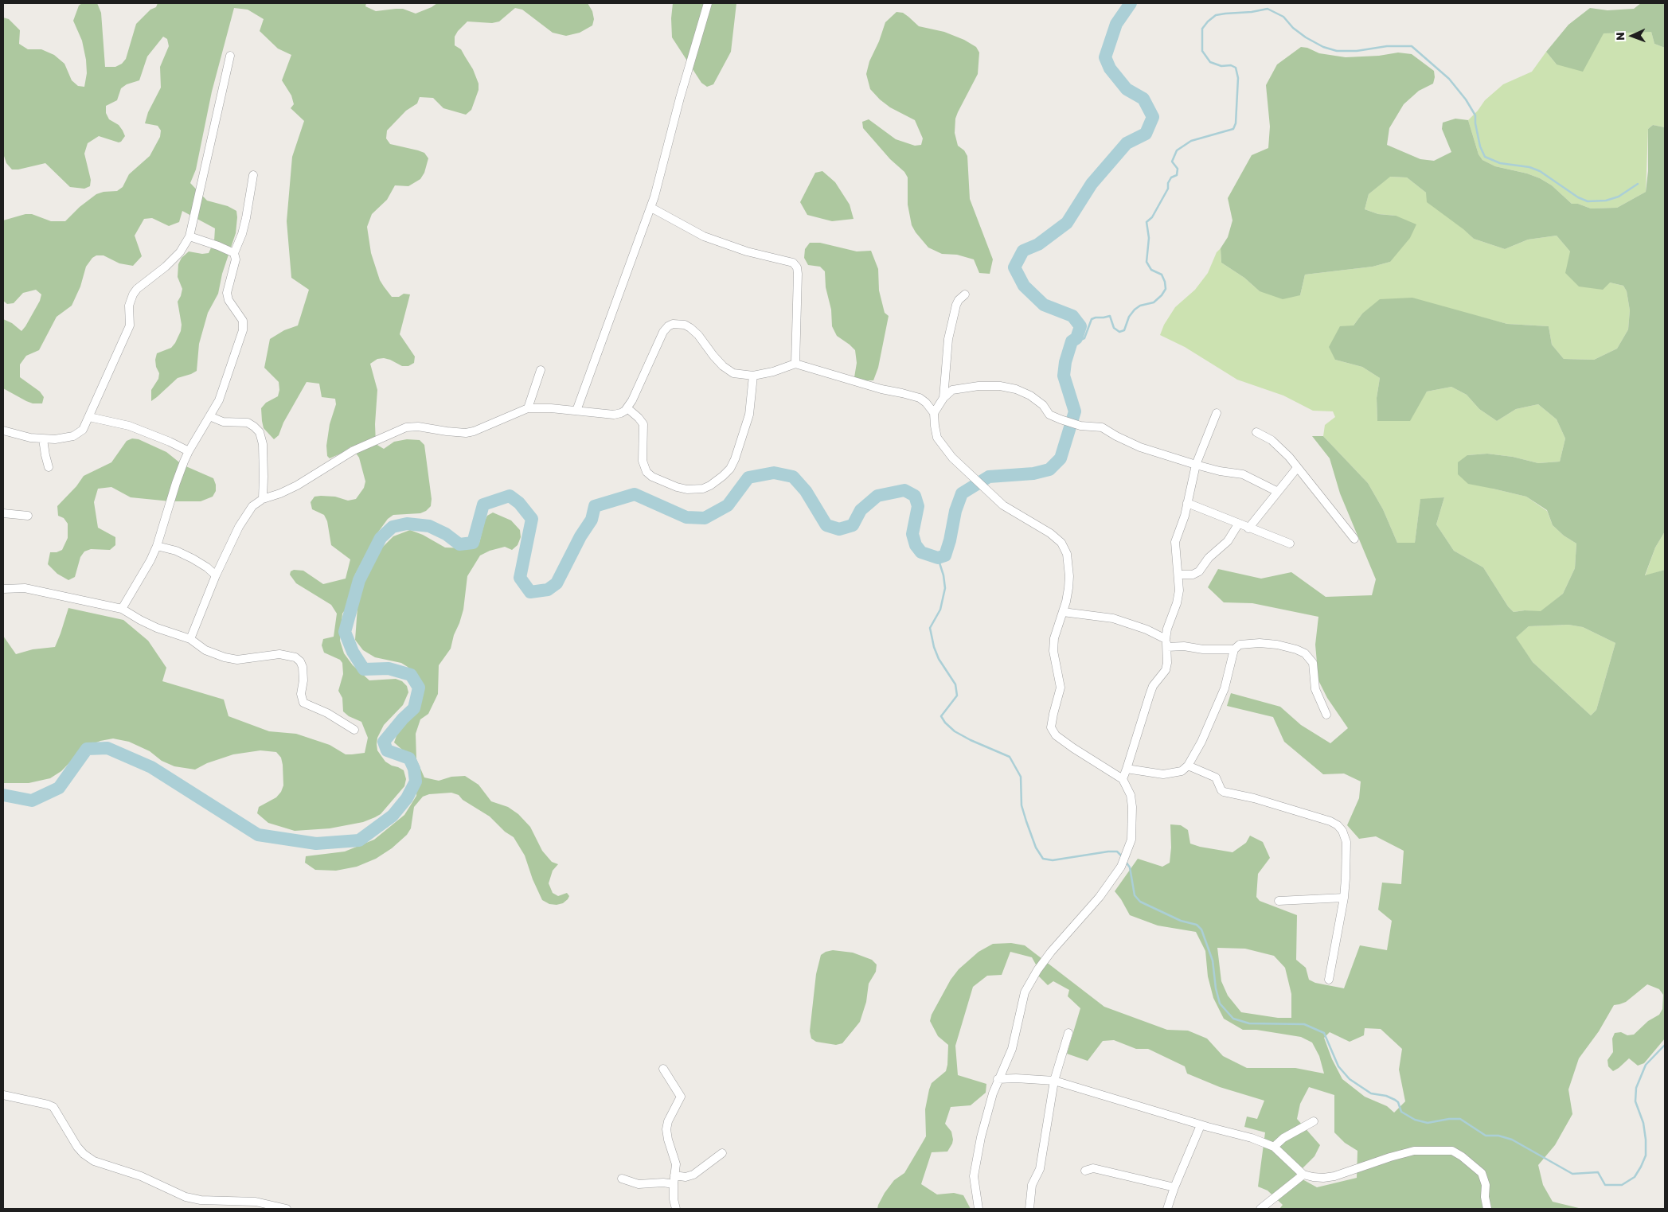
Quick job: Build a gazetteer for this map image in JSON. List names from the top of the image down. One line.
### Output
{"north":"left"}
